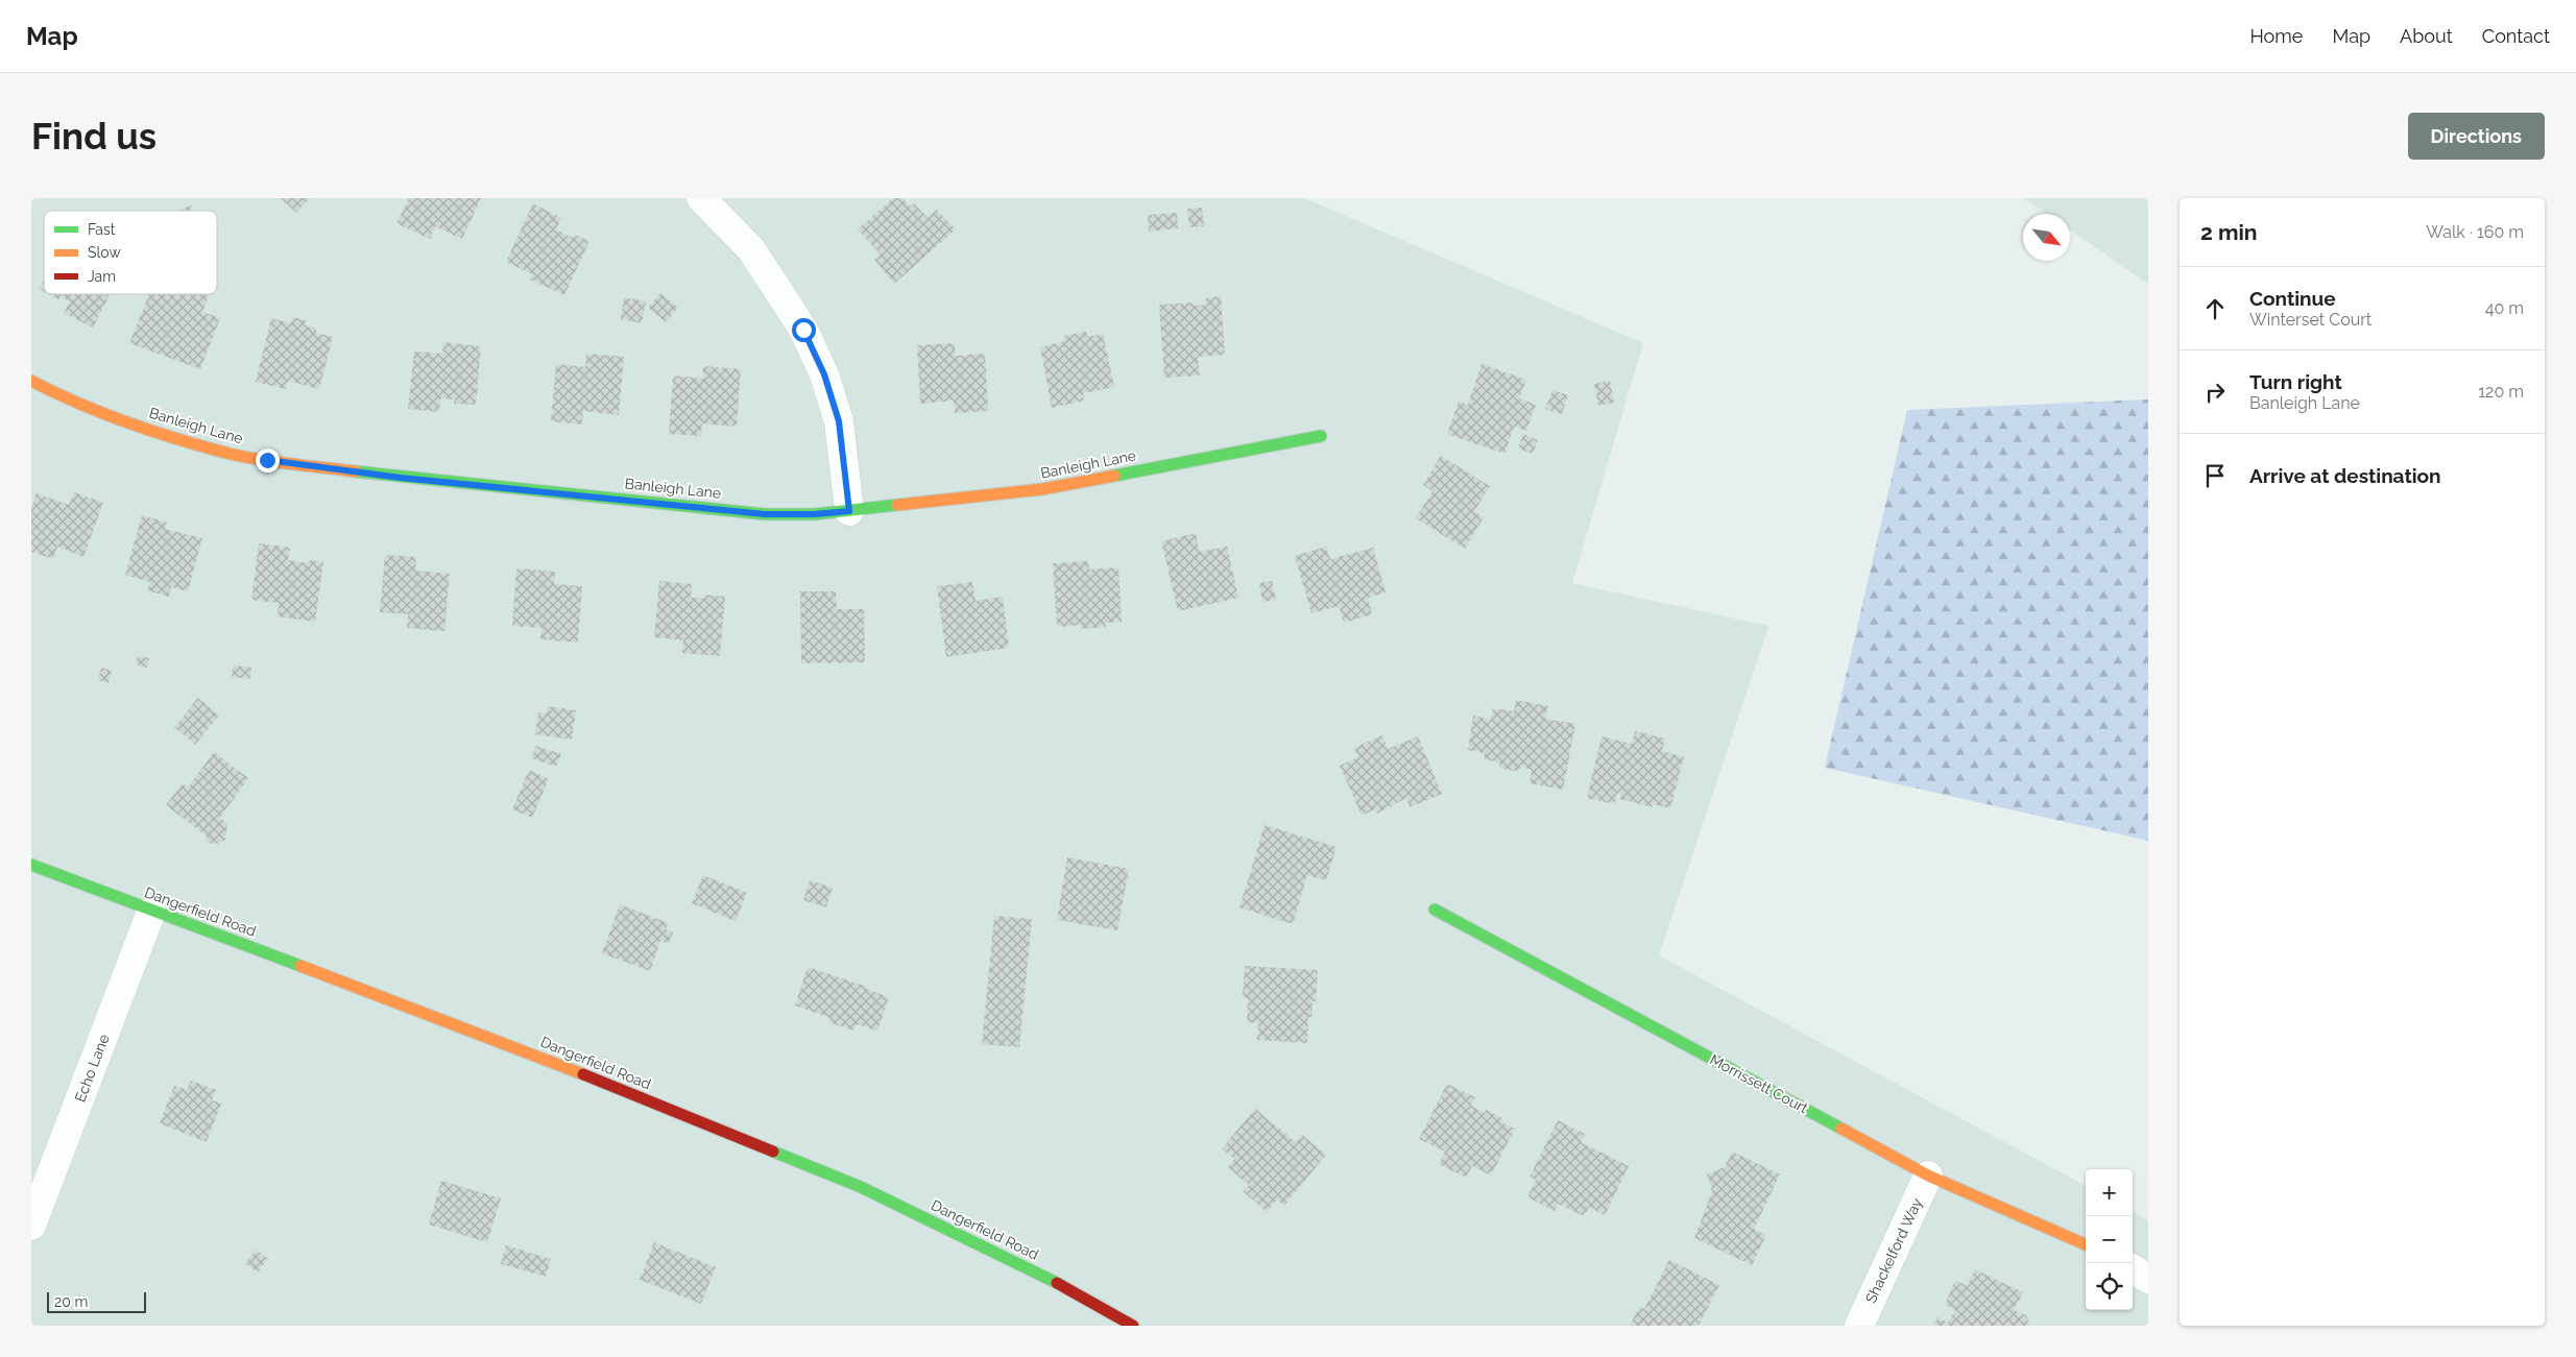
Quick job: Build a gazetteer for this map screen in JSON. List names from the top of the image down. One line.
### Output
{"streets":{"street":["Banleigh Lane","Dangerfield Road","Echo Lane","Morrissett Court","Shackelford Way"]},"crossings":[["Dangerfield Road","Echo Lane"],["Morrissett Court","Shackelford Way"]],"legend":["Fast","Slow","Jam"],"scale_bar":"20 m","north":"bottom right","page":{"header":"Map","nav":["Home","Map","About","Contact"],"buttons":"Directions","title":"Find us","heading":["2 min","Walk · 160 m"],"list":[["Continue","Winterset Court","40 m"],["Turn right","Banleigh Lane","120 m"],"Arrive at destination"],"map_buttons":["+","−"],"scale":"20 m"}}
